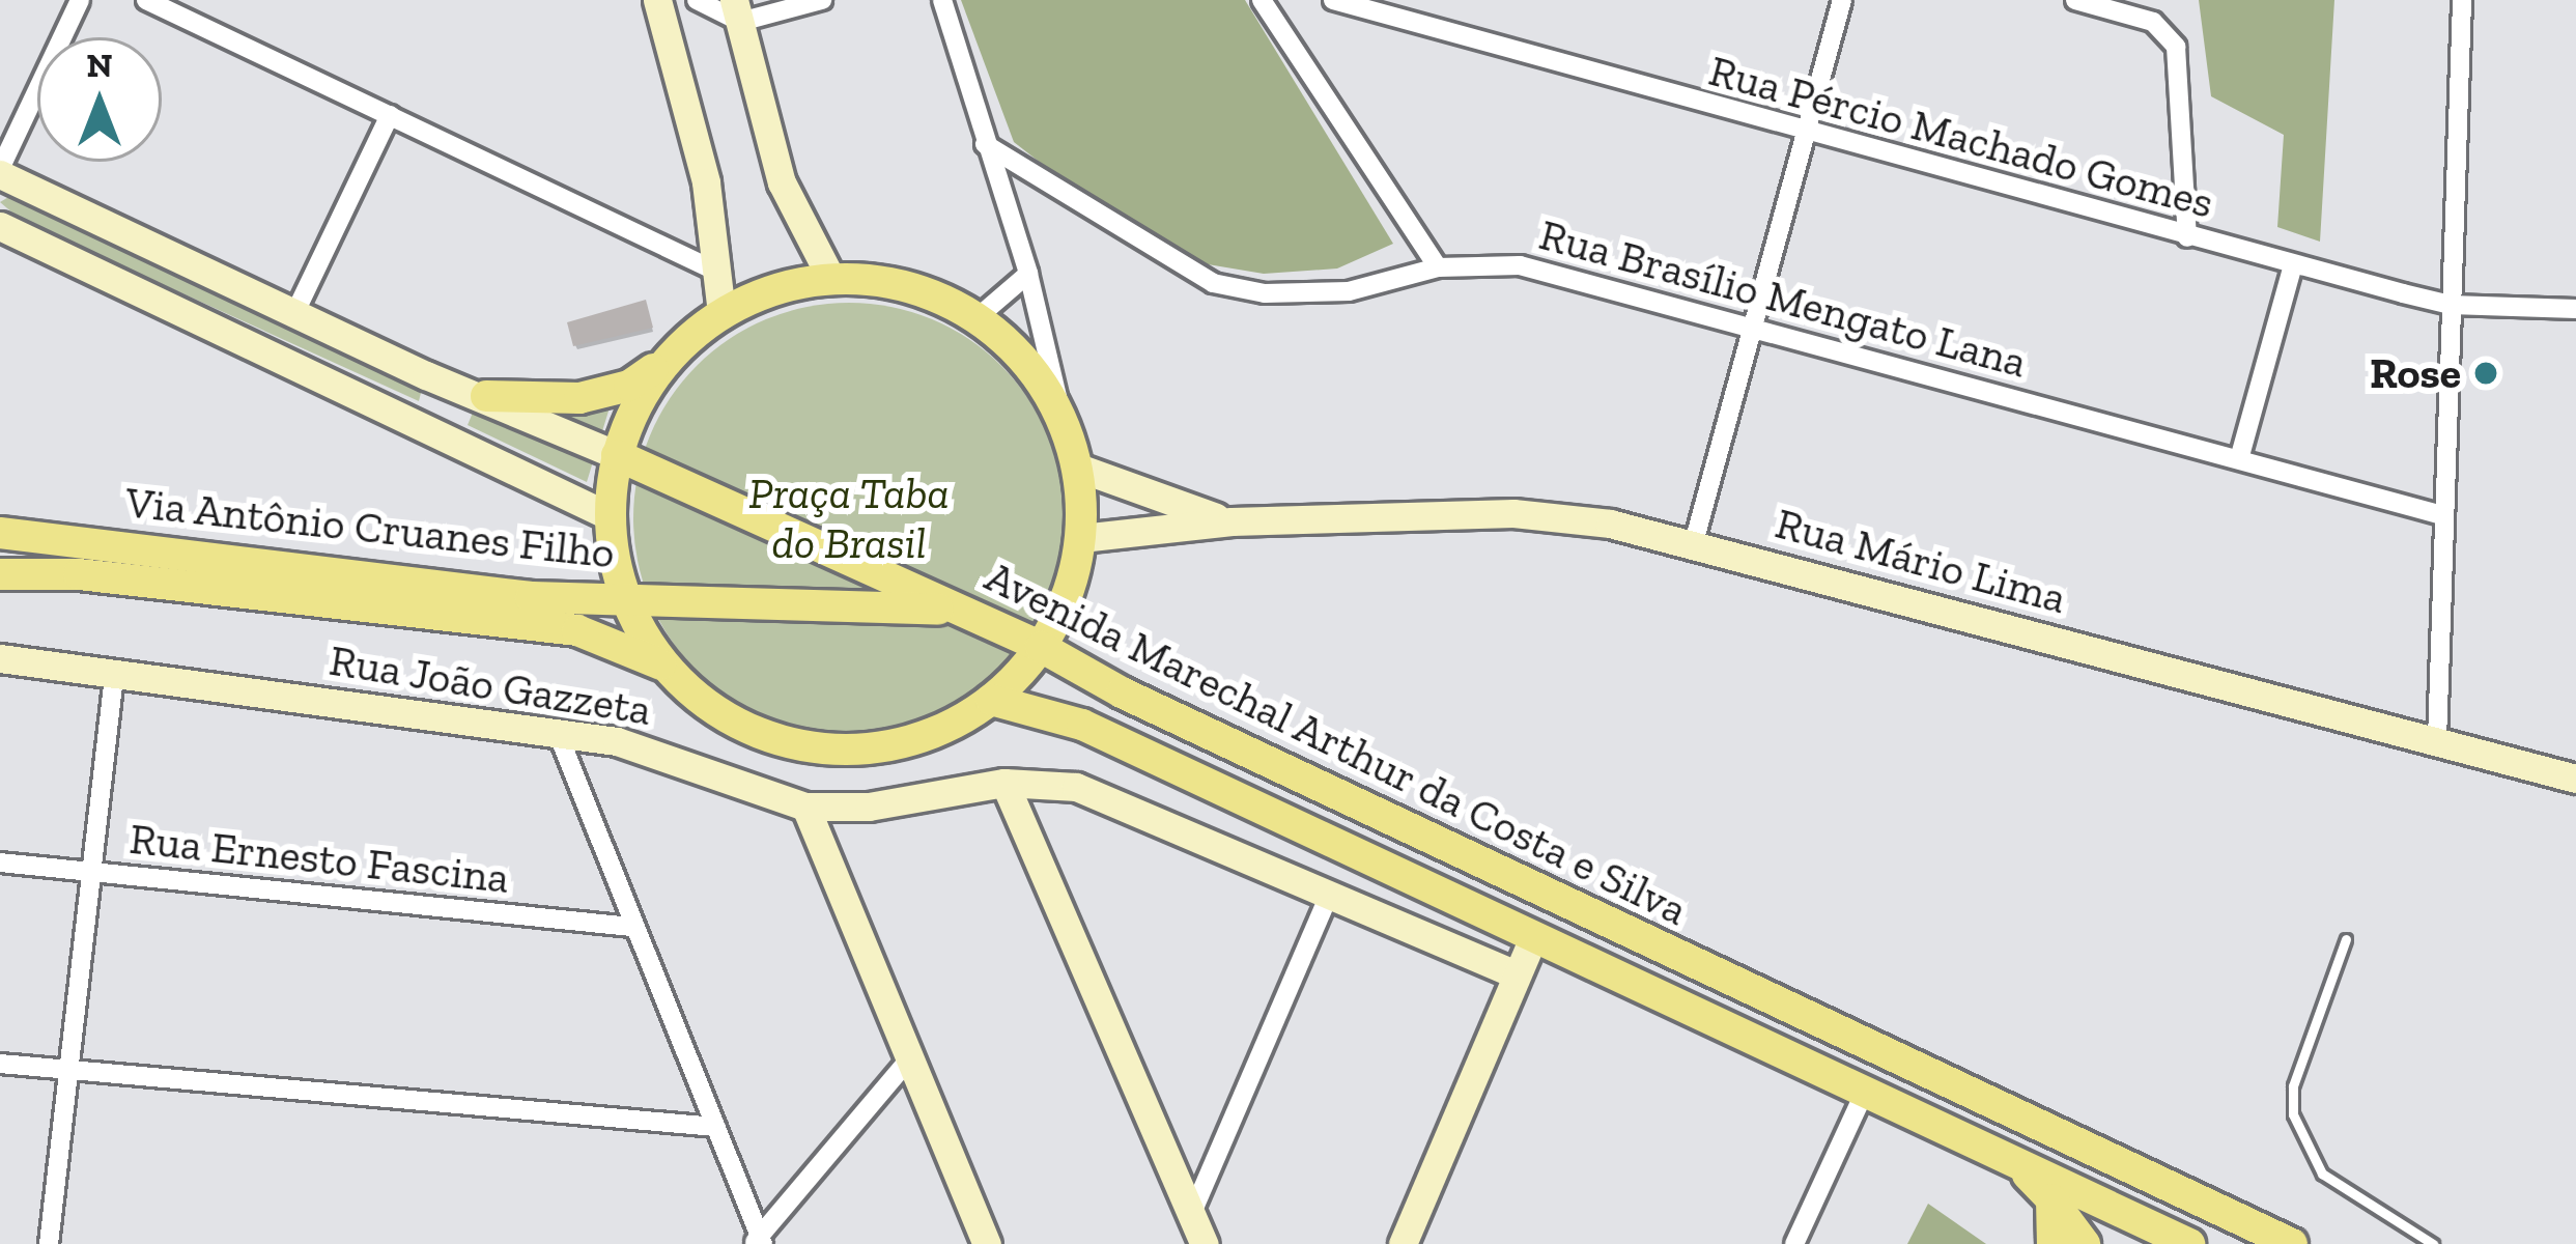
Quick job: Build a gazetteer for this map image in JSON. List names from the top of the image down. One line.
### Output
{"streets":{"main road":["Via Antônio Cruanes Filho","Avenida Marechal Arthur da Costa e Silva"],"street":["Rua Pércio Machado Gomes","Rua Brasílio Mengato Lana","Rua Mário Lima","Rua João Gazzeta","Rua Ernesto Fascina"]},"crossings":[["Via Antônio Cruanes Filho","Avenida Marechal Arthur da Costa e Silva"]],"parks":["Praça Taba do Brasil"],"places":["Rose"],"north":"top"}
